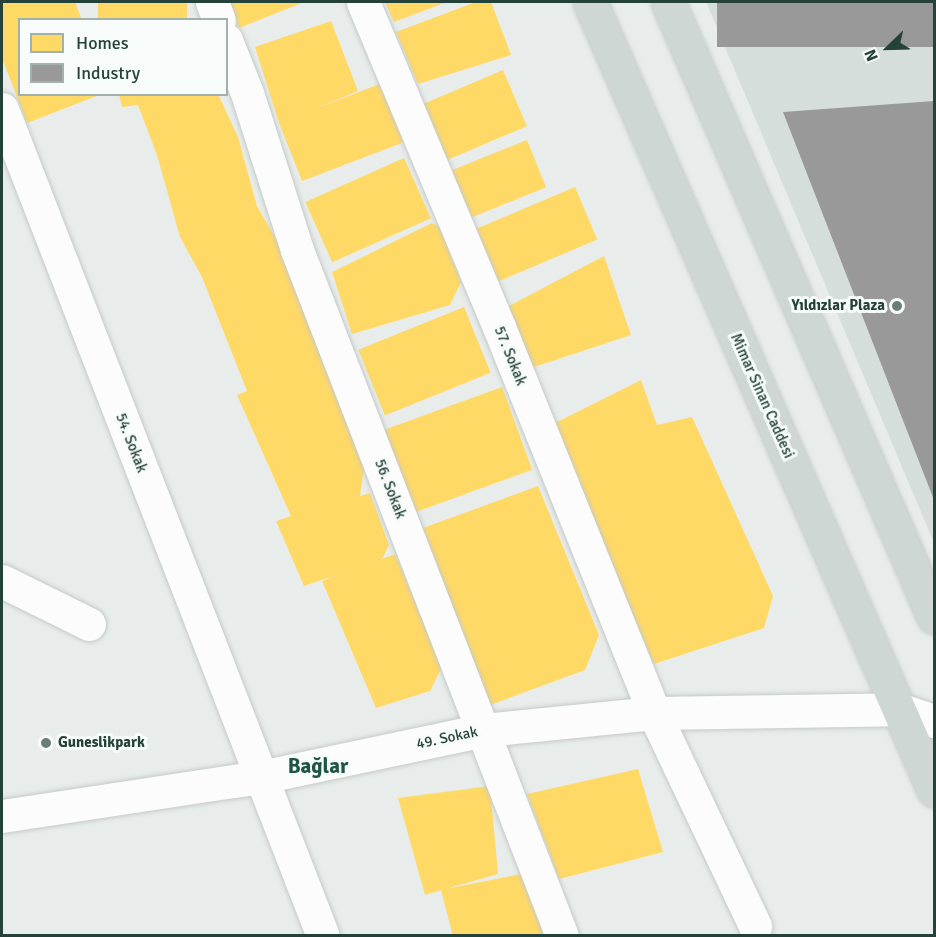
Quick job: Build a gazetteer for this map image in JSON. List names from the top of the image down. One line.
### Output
{"streets":{"main road":["Mimar Sinan Caddesi"],"street":["57. Sokak","54. Sokak","56. Sokak","49. Sokak"]},"crossings":[["57. Sokak","49. Sokak"],["Mimar Sinan Caddesi","49. Sokak"],["54. Sokak","49. Sokak"],["56. Sokak","49. Sokak"]],"districts":["Bağlar"],"places":["Yıldızlar Plaza","Guneslikpark"],"legend":["Homes","Industry"],"north":"bottom left"}
